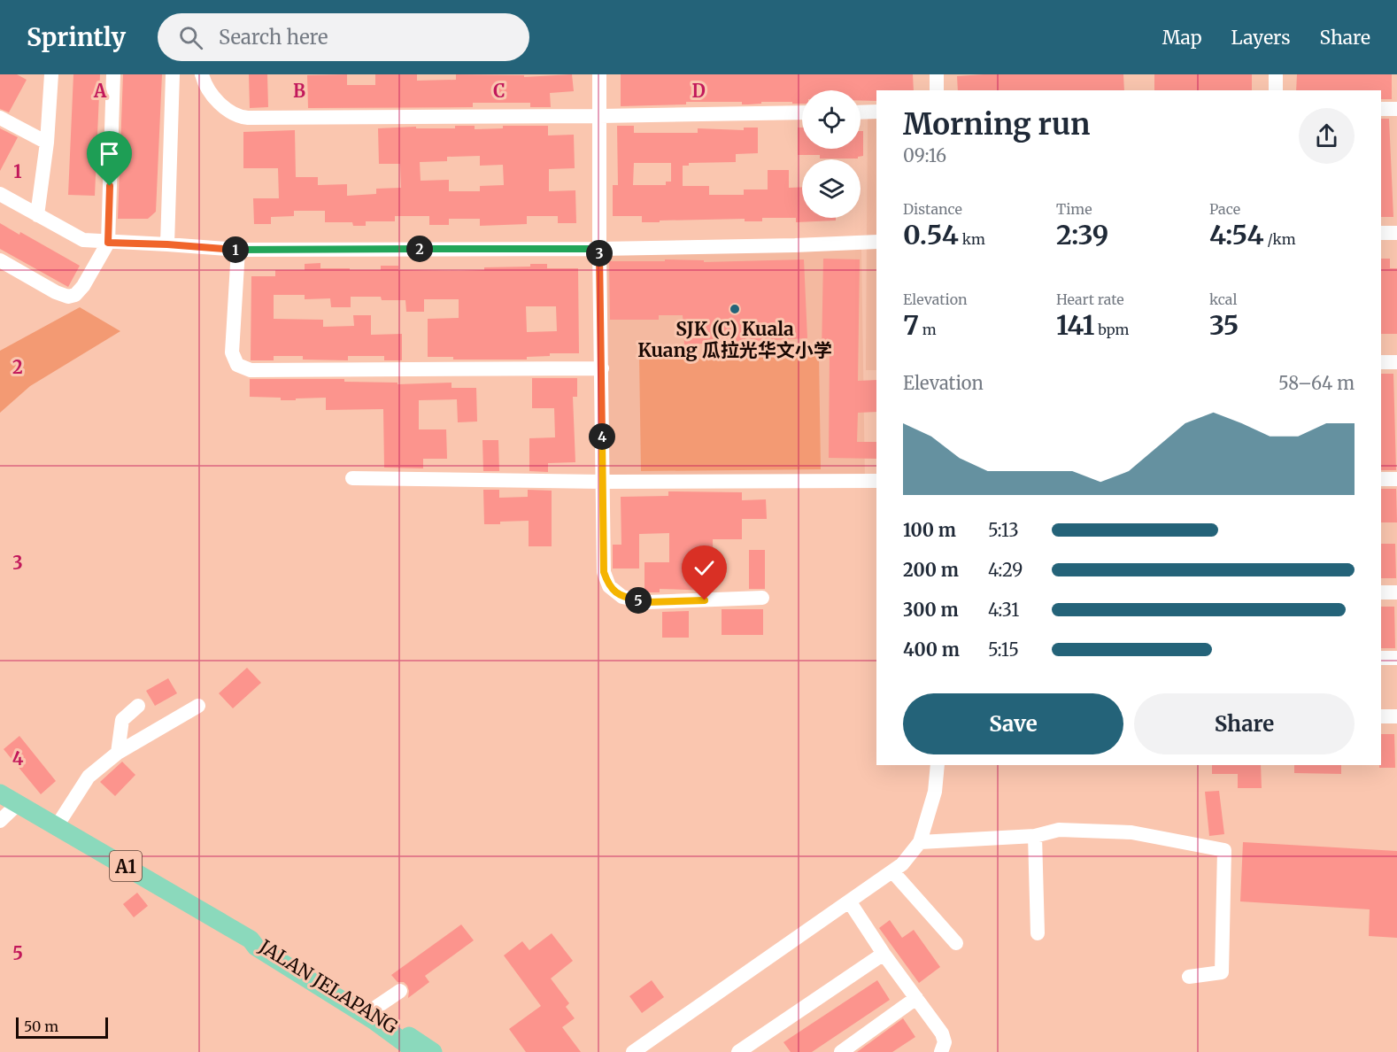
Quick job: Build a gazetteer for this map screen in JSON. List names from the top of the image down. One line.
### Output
{"streets":{"main road":["A1","JALAN JELAPANG"]},"places":["SJK (C) Kuala Kuang 瓜拉光华文小学"],"scale_bar":"50 m","page":{"header":"Sprintly","search":"Search here","nav":["Map","Layers","Share"],"heading":["Morning run","09:16"],"stats":[["Distance","0.54 km"],["Time","2:39"],["Pace","4:54 /km"],["Elevation","7 m"],["Heart rate","141 bpm"],["kcal","35"]],"pins":["2","1","3","4","5"],"chart":["Elevation","58–64 m"],"list":[{"name":"100 m","note":"5:13"},{"name":"200 m","note":"4:29"},{"name":"300 m","note":"4:31"},{"name":"400 m","note":"5:15"}],"buttons":["Save","Share"],"scale":"50 m"},"grid":{"columns":["A","B","C","D"],"rows":["1","2","3","4","5"]}}
